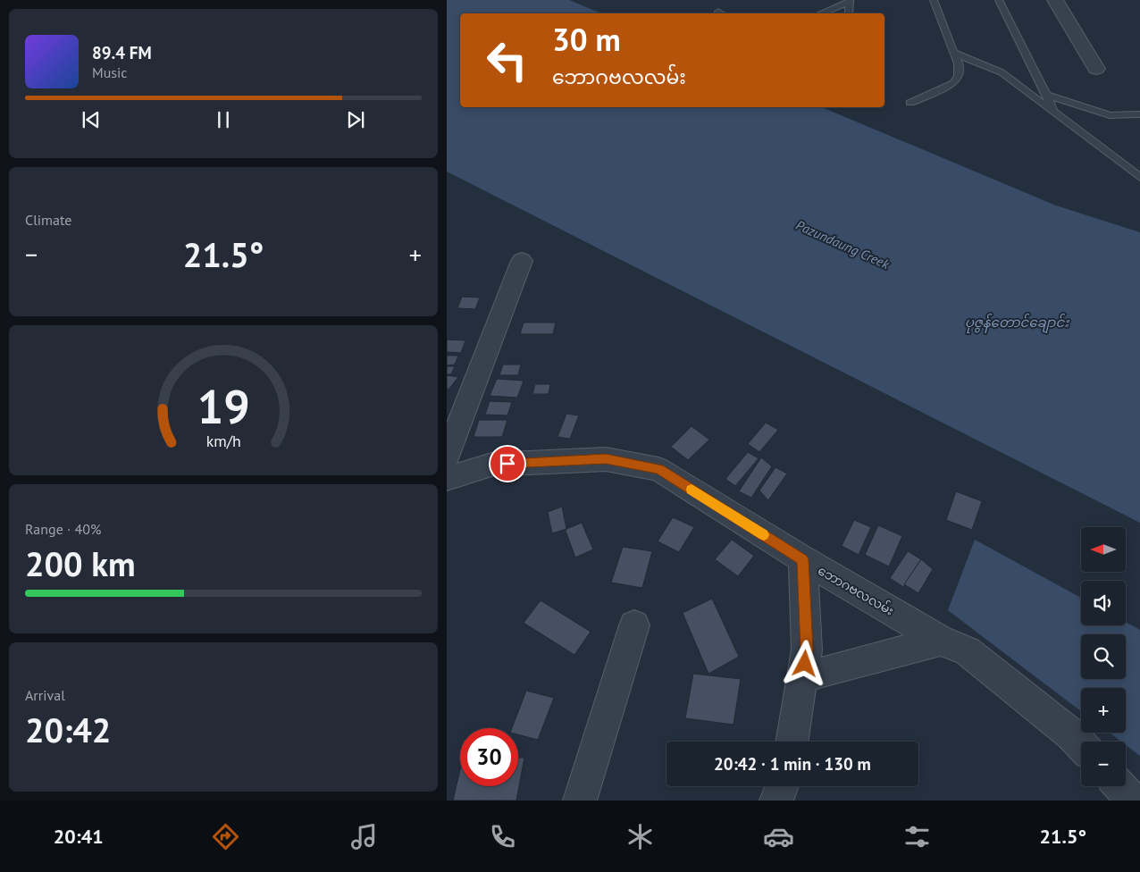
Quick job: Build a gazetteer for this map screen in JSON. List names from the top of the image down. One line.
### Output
{"streets":{"street":["ဘောဂဗလလမ်း"]},"water":["Pazundaung Creek","ပုဇွန်တောင်ချောင်း"],"north":"left","page":{"turn":["30 m","ဘောဂဗလလမ်း"],"song":["89.4 FM","Music"],"tile":["Climate",["Range · 40%","200 km"],["Arrival","20:42"]],"heat":["−","21.5°","+"],"map_buttons":["+","−"],"limit":"30","trip":"20:42 · 1 min · 130 m","tabs":["20:41","21.5°"],"gauge":["19","km/h"]}}
